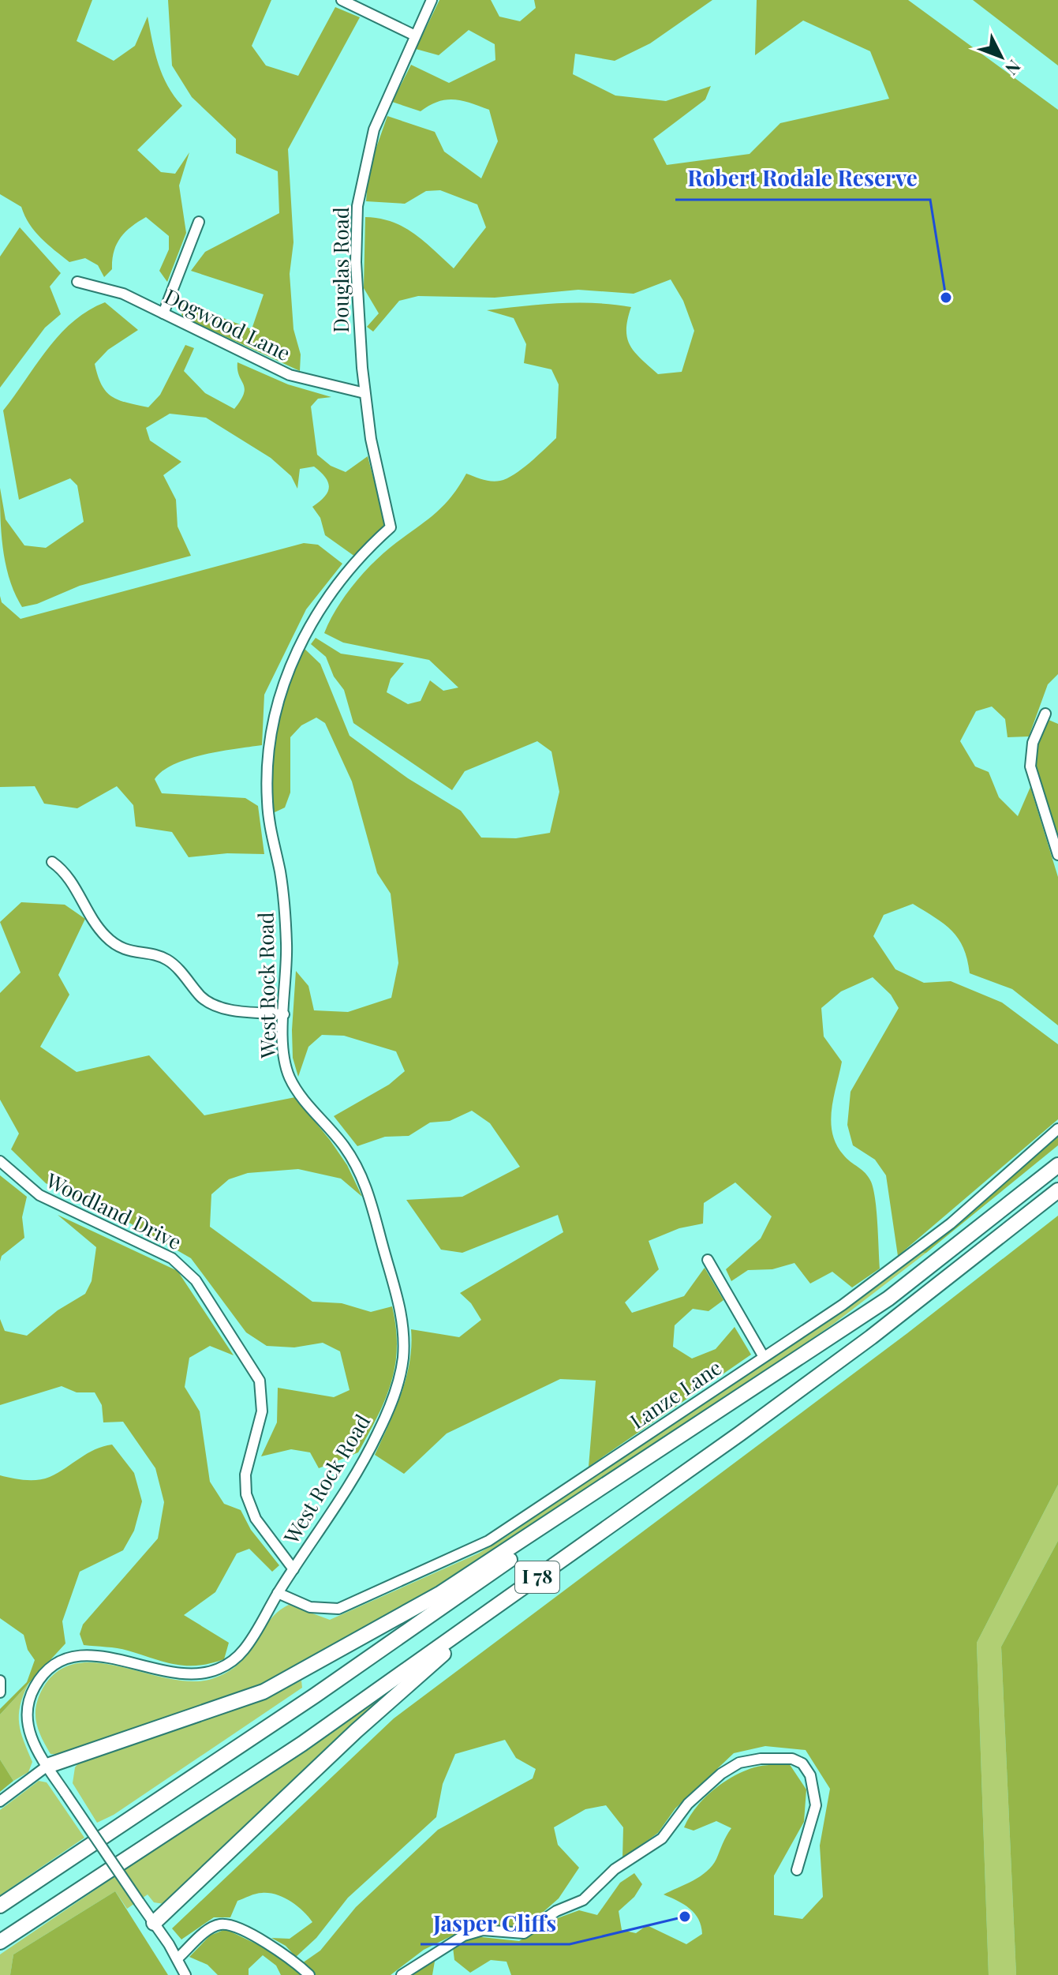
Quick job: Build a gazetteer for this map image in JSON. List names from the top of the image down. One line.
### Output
{"streets":{"highway":["I 78"],"street":["Douglas Road","Dogwood Lane","West Rock Road","Woodland Drive","Lanze Lane"]},"crossings":[["Douglas Road","Dogwood Lane"],["Douglas Road","West Rock Road"],["West Rock Road","Woodland Drive"],["West Rock Road","Lanze Lane"]],"places":["Robert Rodale Reserve","Jasper Cliffs"],"north":"bottom right"}
